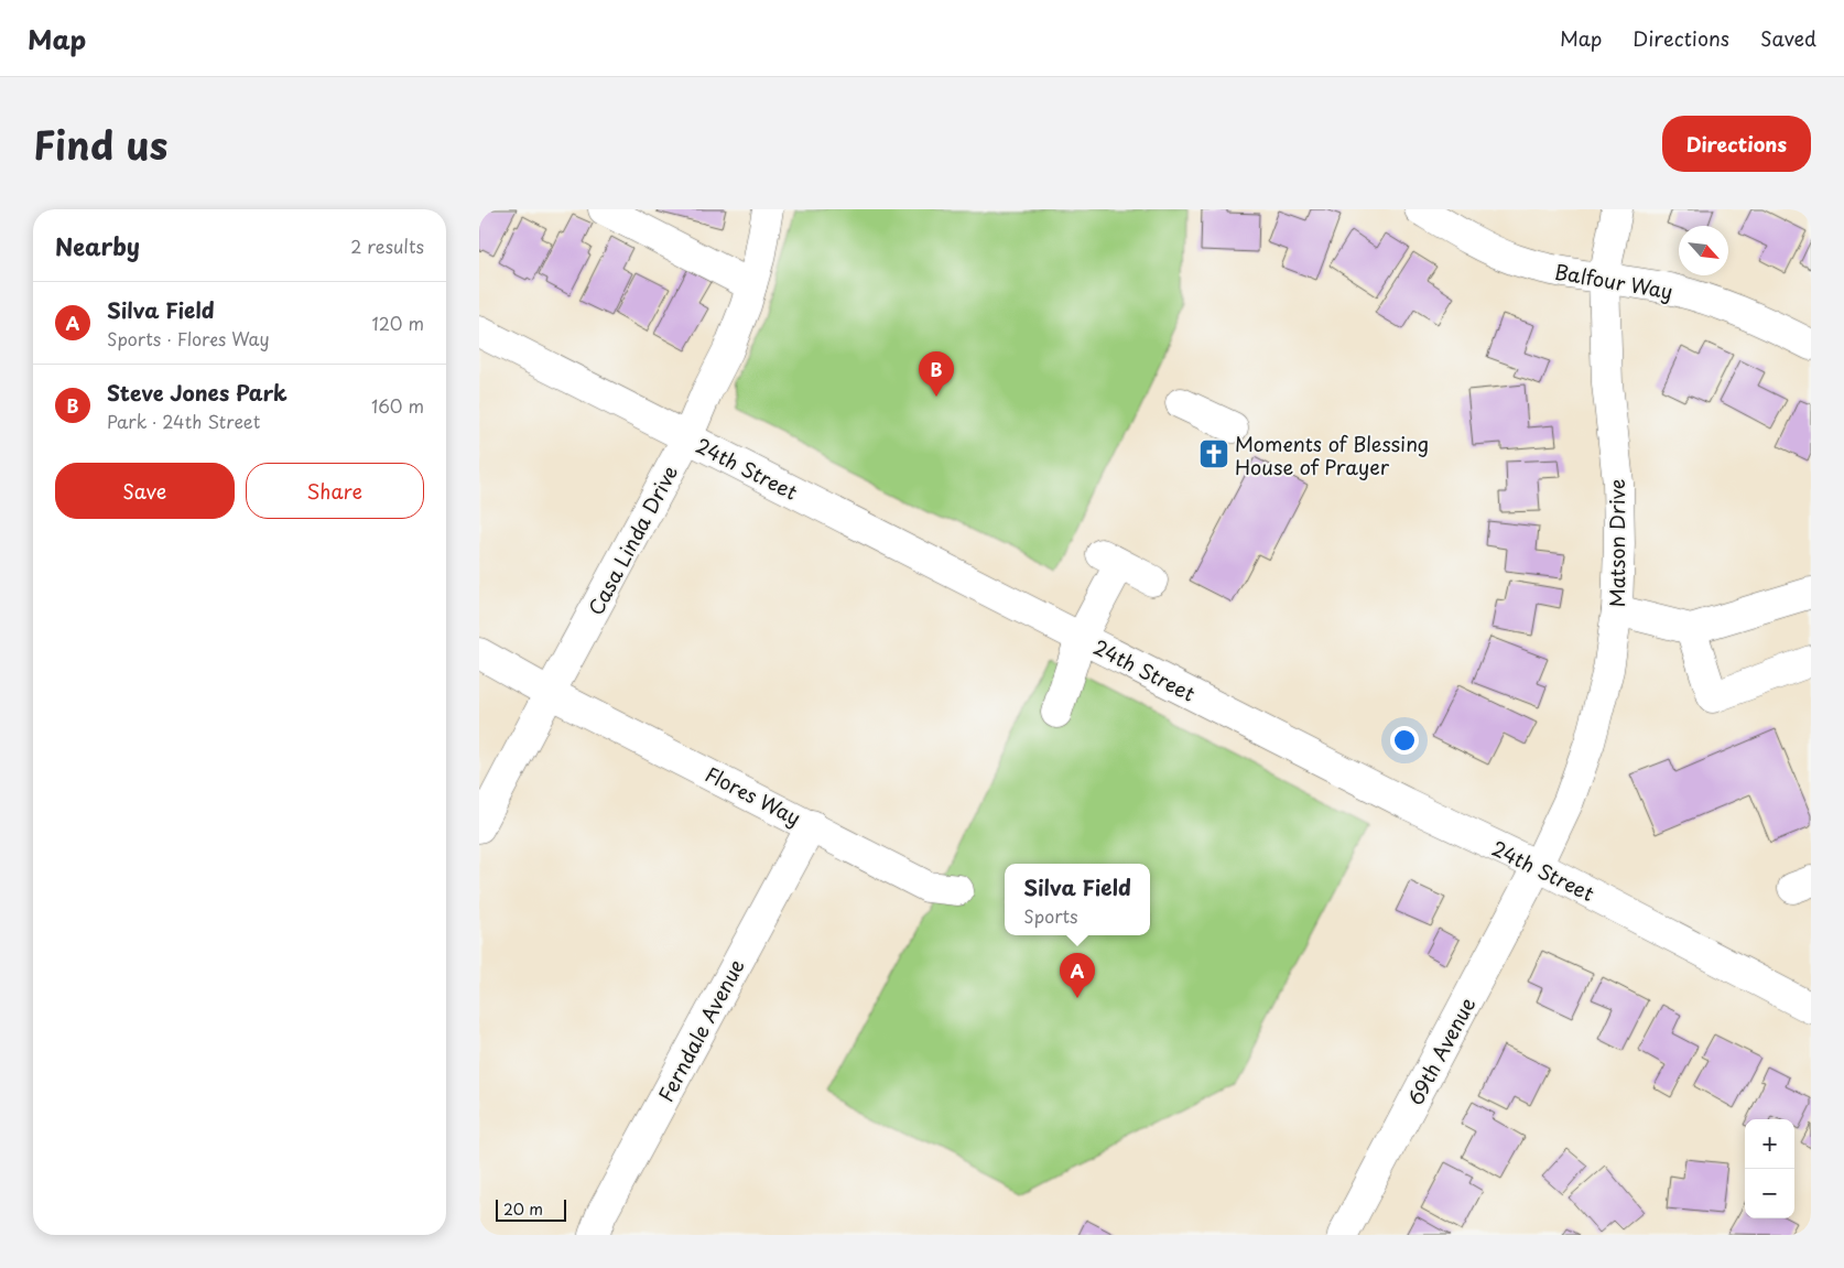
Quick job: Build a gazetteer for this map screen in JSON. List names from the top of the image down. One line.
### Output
{"streets":{"street":["Balfour Way","24th Street","Casa Linda Drive","Matson Drive","Flores Way","Ferndale Avenue","69th Avenue"]},"crossings":[["Balfour Way","Matson Drive"],["24th Street","Casa Linda Drive"],["24th Street","Matson Drive"],["24th Street","69th Avenue"],["Casa Linda Drive","Flores Way"],["Matson Drive","69th Avenue"],["Flores Way","Ferndale Avenue"]],"places":{"church":["Moments of Blessing House of Prayer"]},"scale_bar":"20 m","north":"bottom right","page":{"header":"Map","nav":["Map","Directions","Saved"],"title":"Find us","buttons":["Directions",["Save","Share"]],"heading":["Nearby","2 results"],"list":[{"mark":"A","name":"Silva Field","note":"Sports · Flores Way","value":"120 m"},{"mark":"B","name":"Steve Jones Park","note":"Park · 24th Street","value":"160 m"}],"pins":["B","A"],"popup":["Silva Field","Sports"],"map_buttons":["+","−"],"scale":"20 m"}}
